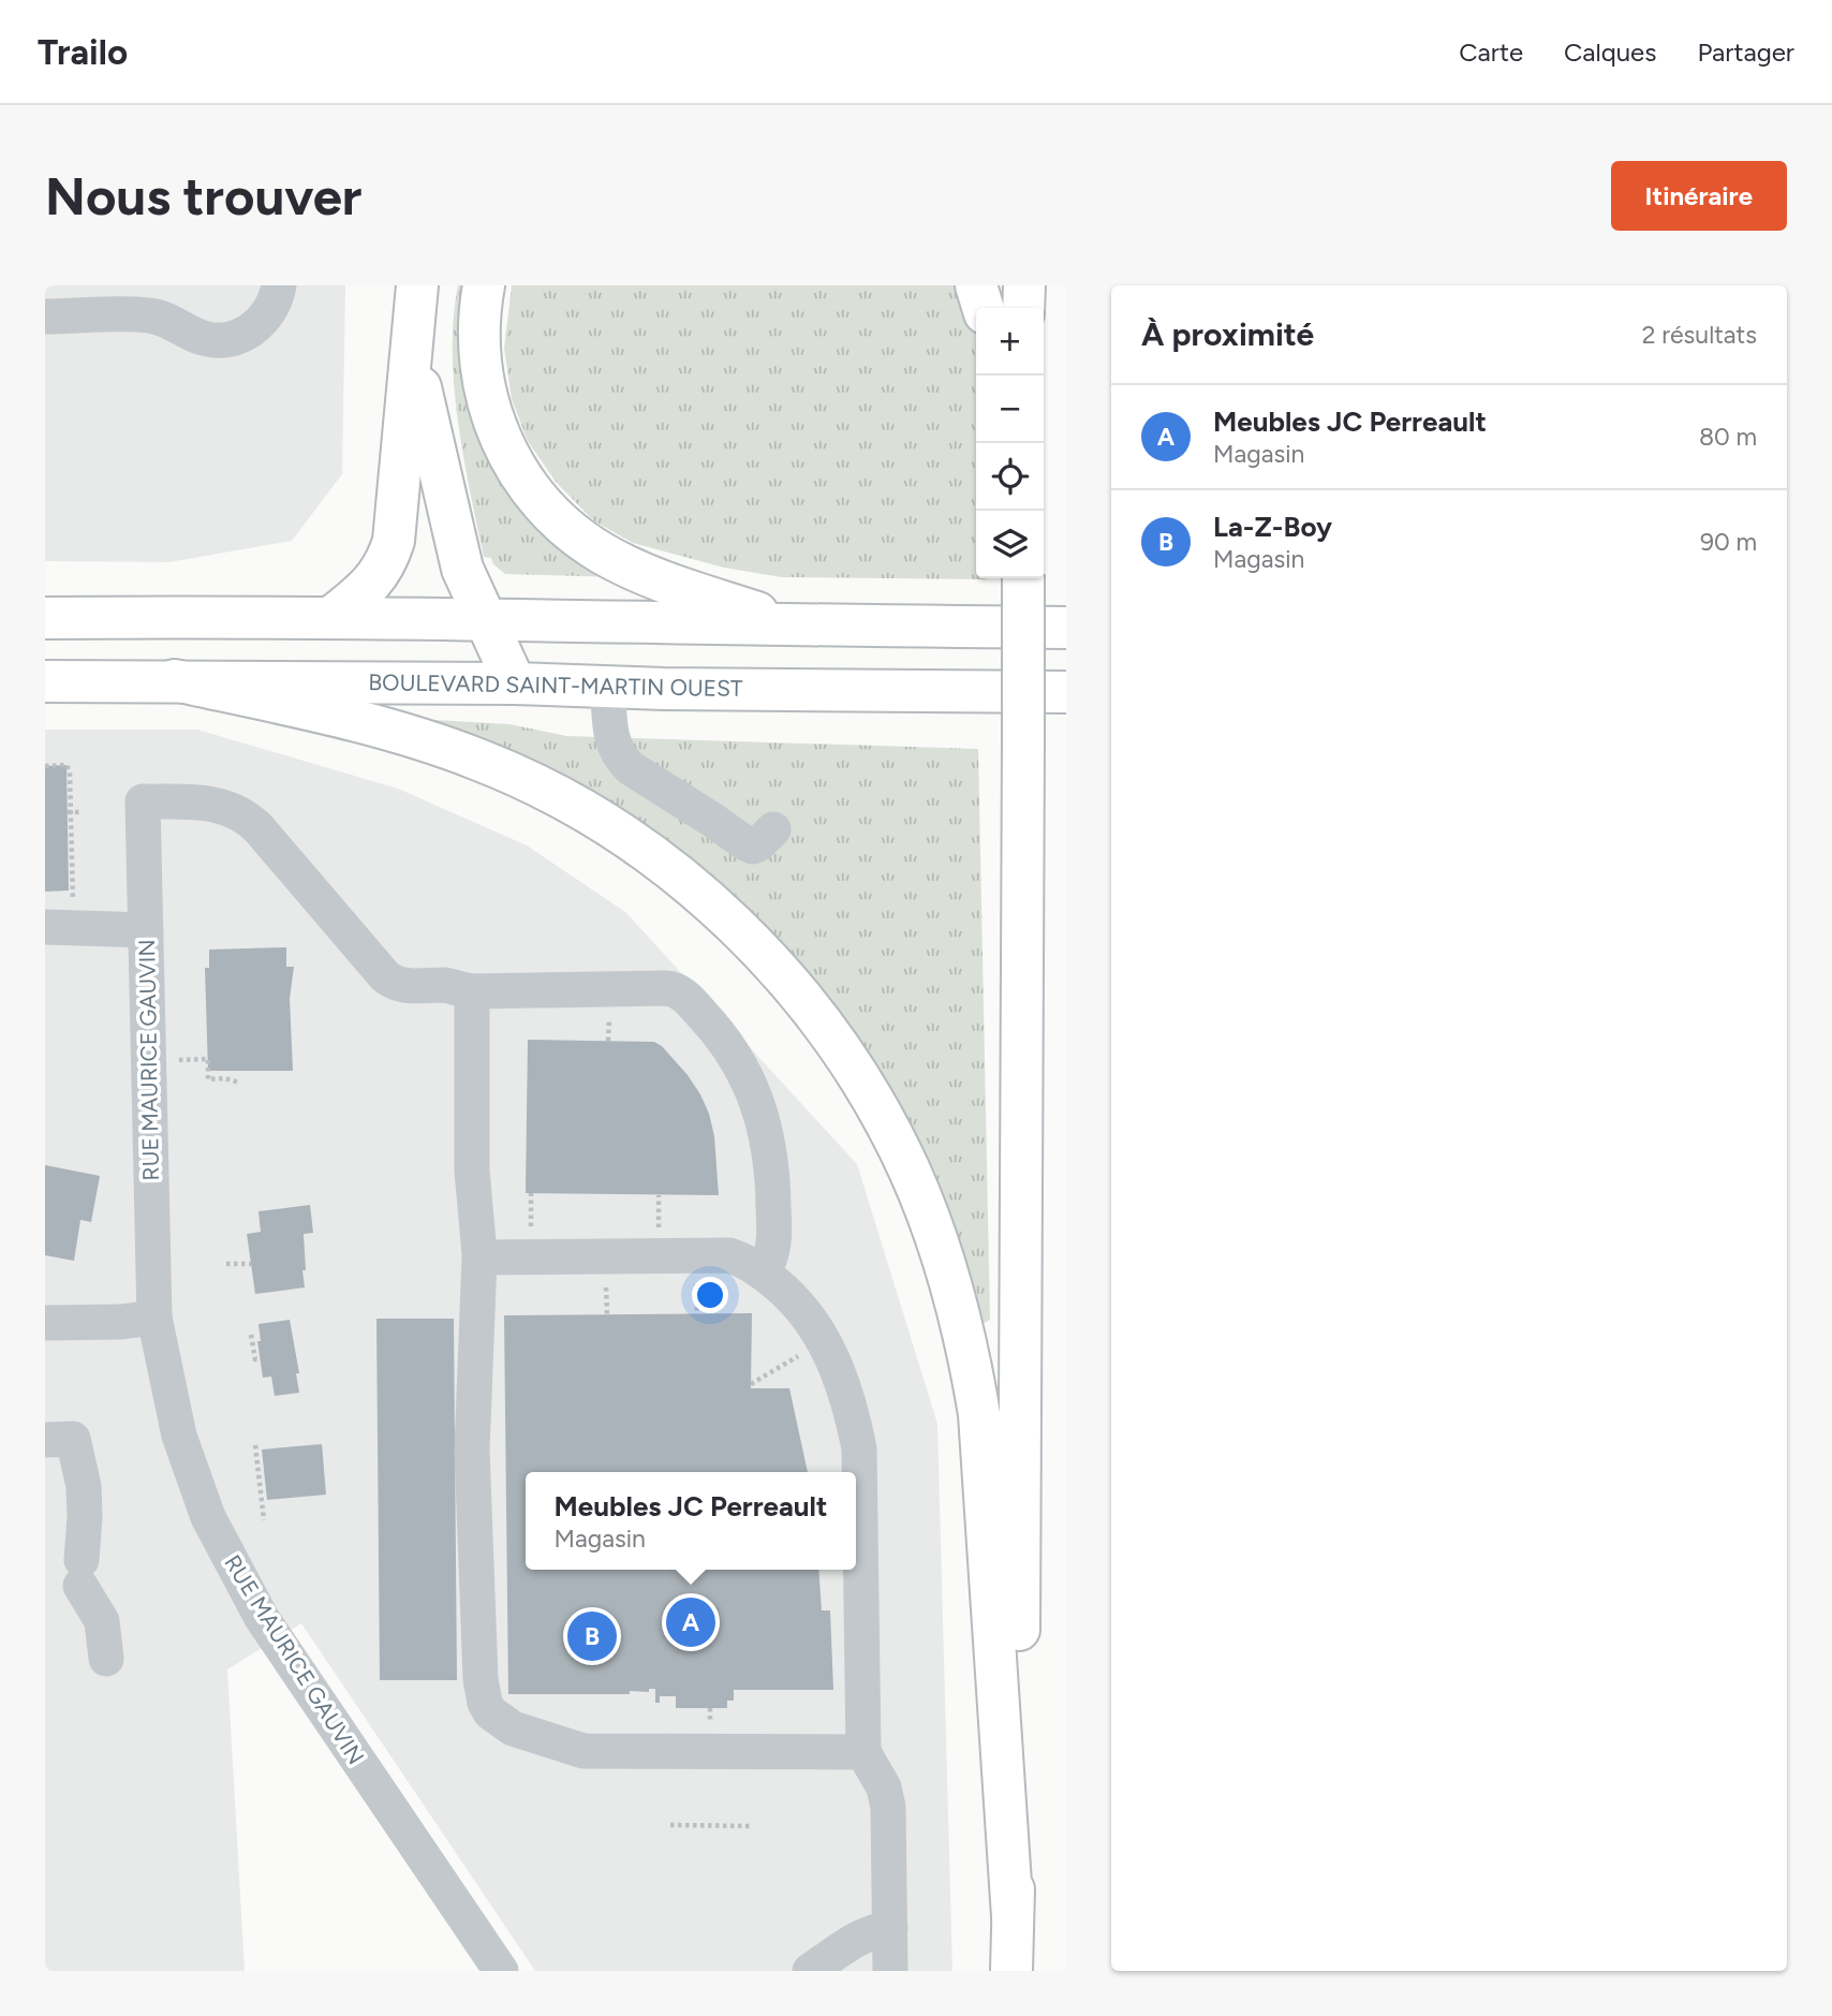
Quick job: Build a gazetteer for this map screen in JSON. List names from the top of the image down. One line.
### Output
{"streets":{"main road":["BOULEVARD SAINT-MARTIN OUEST"],"street":["RUE MAURICE GAUVIN"]},"page":{"header":"Trailo","nav":["Carte","Calques","Partager"],"buttons":"Itinéraire","title":"Nous trouver","heading":["À proximité","2 résultats"],"map_buttons":["+","−"],"list":[{"mark":"A","name":"Meubles JC Perreault","note":"Magasin","value":"80 m"},{"mark":"B","name":"La-Z-Boy","note":"Magasin","value":"90 m"}],"popup":["Meubles JC Perreault","Magasin"],"pins":["A","B"]}}
